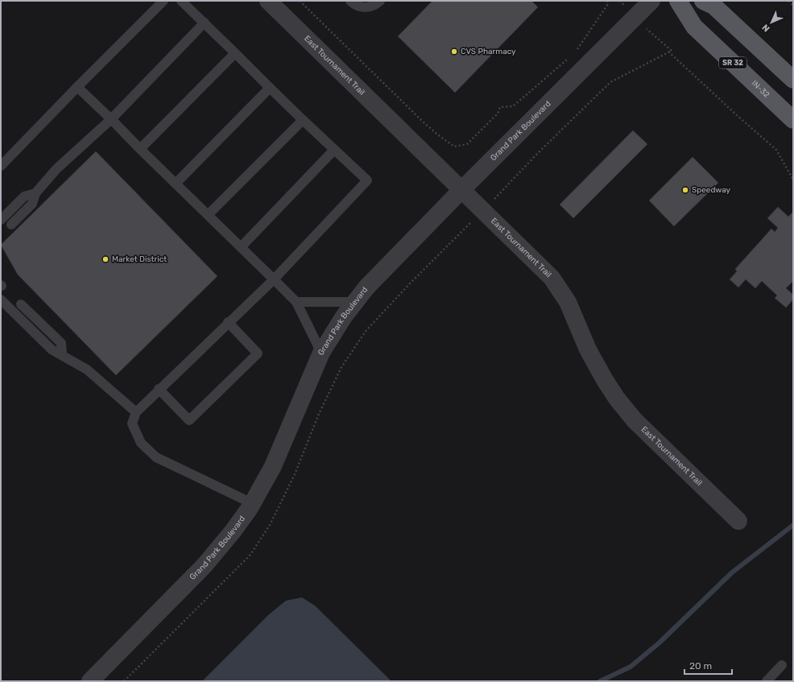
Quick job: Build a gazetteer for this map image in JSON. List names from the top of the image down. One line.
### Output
{"streets":{"main road":["SR 32","IN-32"],"street":["East Tournament Trail","Grand Park Boulevard"]},"crossings":[["East Tournament Trail","Grand Park Boulevard"]],"places":["CVS Pharmacy","Speedway","Market District"],"scale_bar":"20 m","north":"bottom left"}
